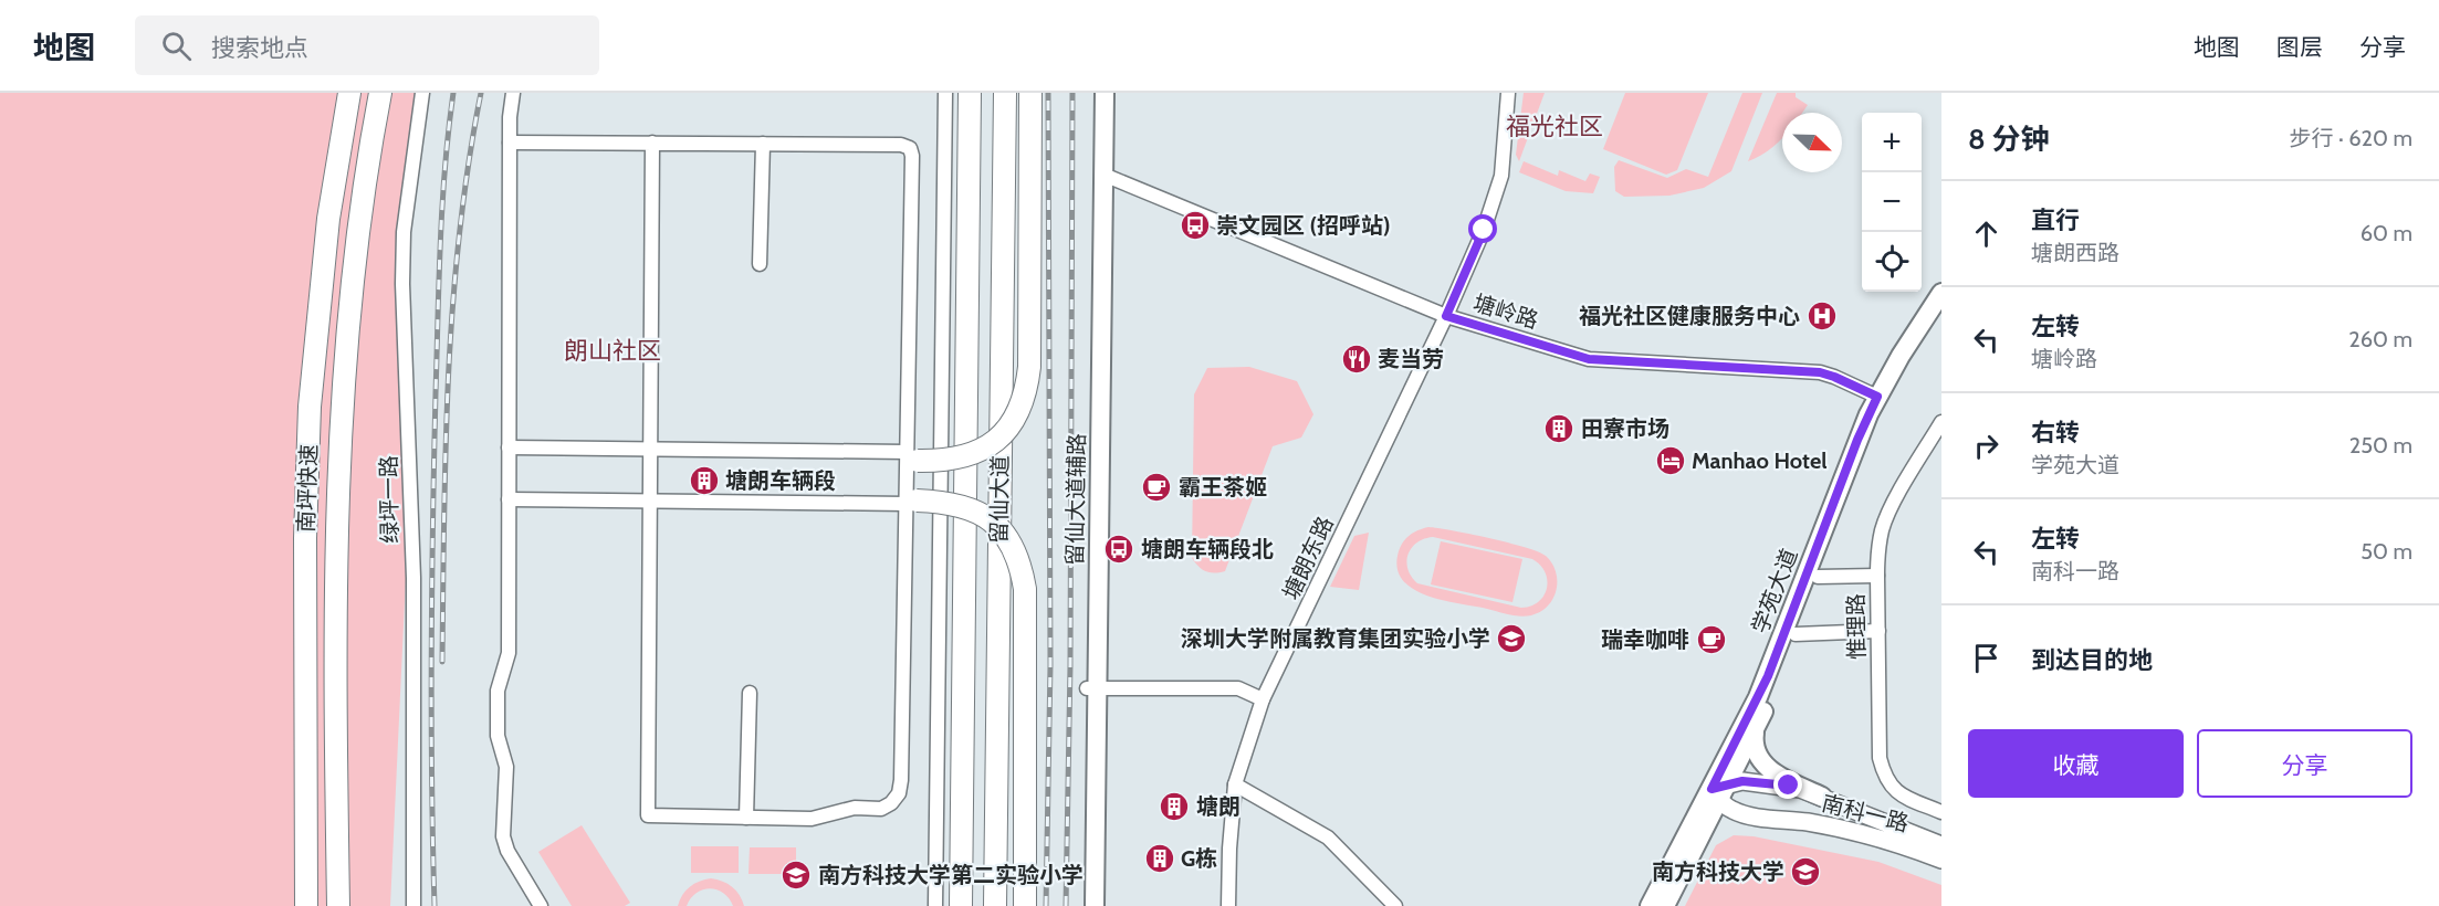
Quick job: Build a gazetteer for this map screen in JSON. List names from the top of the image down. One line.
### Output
{"streets":{"main road":["南坪快速","留仙大道","留仙大道辅路","学苑大道"],"street":["塘岭路","绿坪一路","塘朗东路","惟理路","南科一路"]},"crossings":[["塘岭路","留仙大道辅路"],["塘岭路","塘朗东路"],["塘岭路","学苑大道"],["学苑大道","南科一路"]],"districts":["福光社区","朗山社区"],"places":{"bus stop":["崇文园区 (招呼站)","塘朗车辆段北"],"hospital":["福光社区健康服务中心"],"restaurant":["麦当劳"],"building":["田寮市场","塘朗车辆段","塘朗","G栋"],"hotel":["Manhao Hotel"],"cafe":["霸王茶姬","瑞幸咖啡"],"school or university":["深圳大学附属教育集团实验小学","南方科技大学","南方科技大学第二实验小学"]},"north":"bottom right","page":{"header":"地图","search":"搜索地点","nav":["地图","图层","分享"],"heading":["8 分钟","步行 · 620 m"],"map_buttons":["+","−"],"list":[["直行","塘朗西路","60 m"],["左转","塘岭路","260 m"],["右转","学苑大道","250 m"],["左转","南科一路","50 m"],"到达目的地"],"buttons":["收藏","分享"]}}
